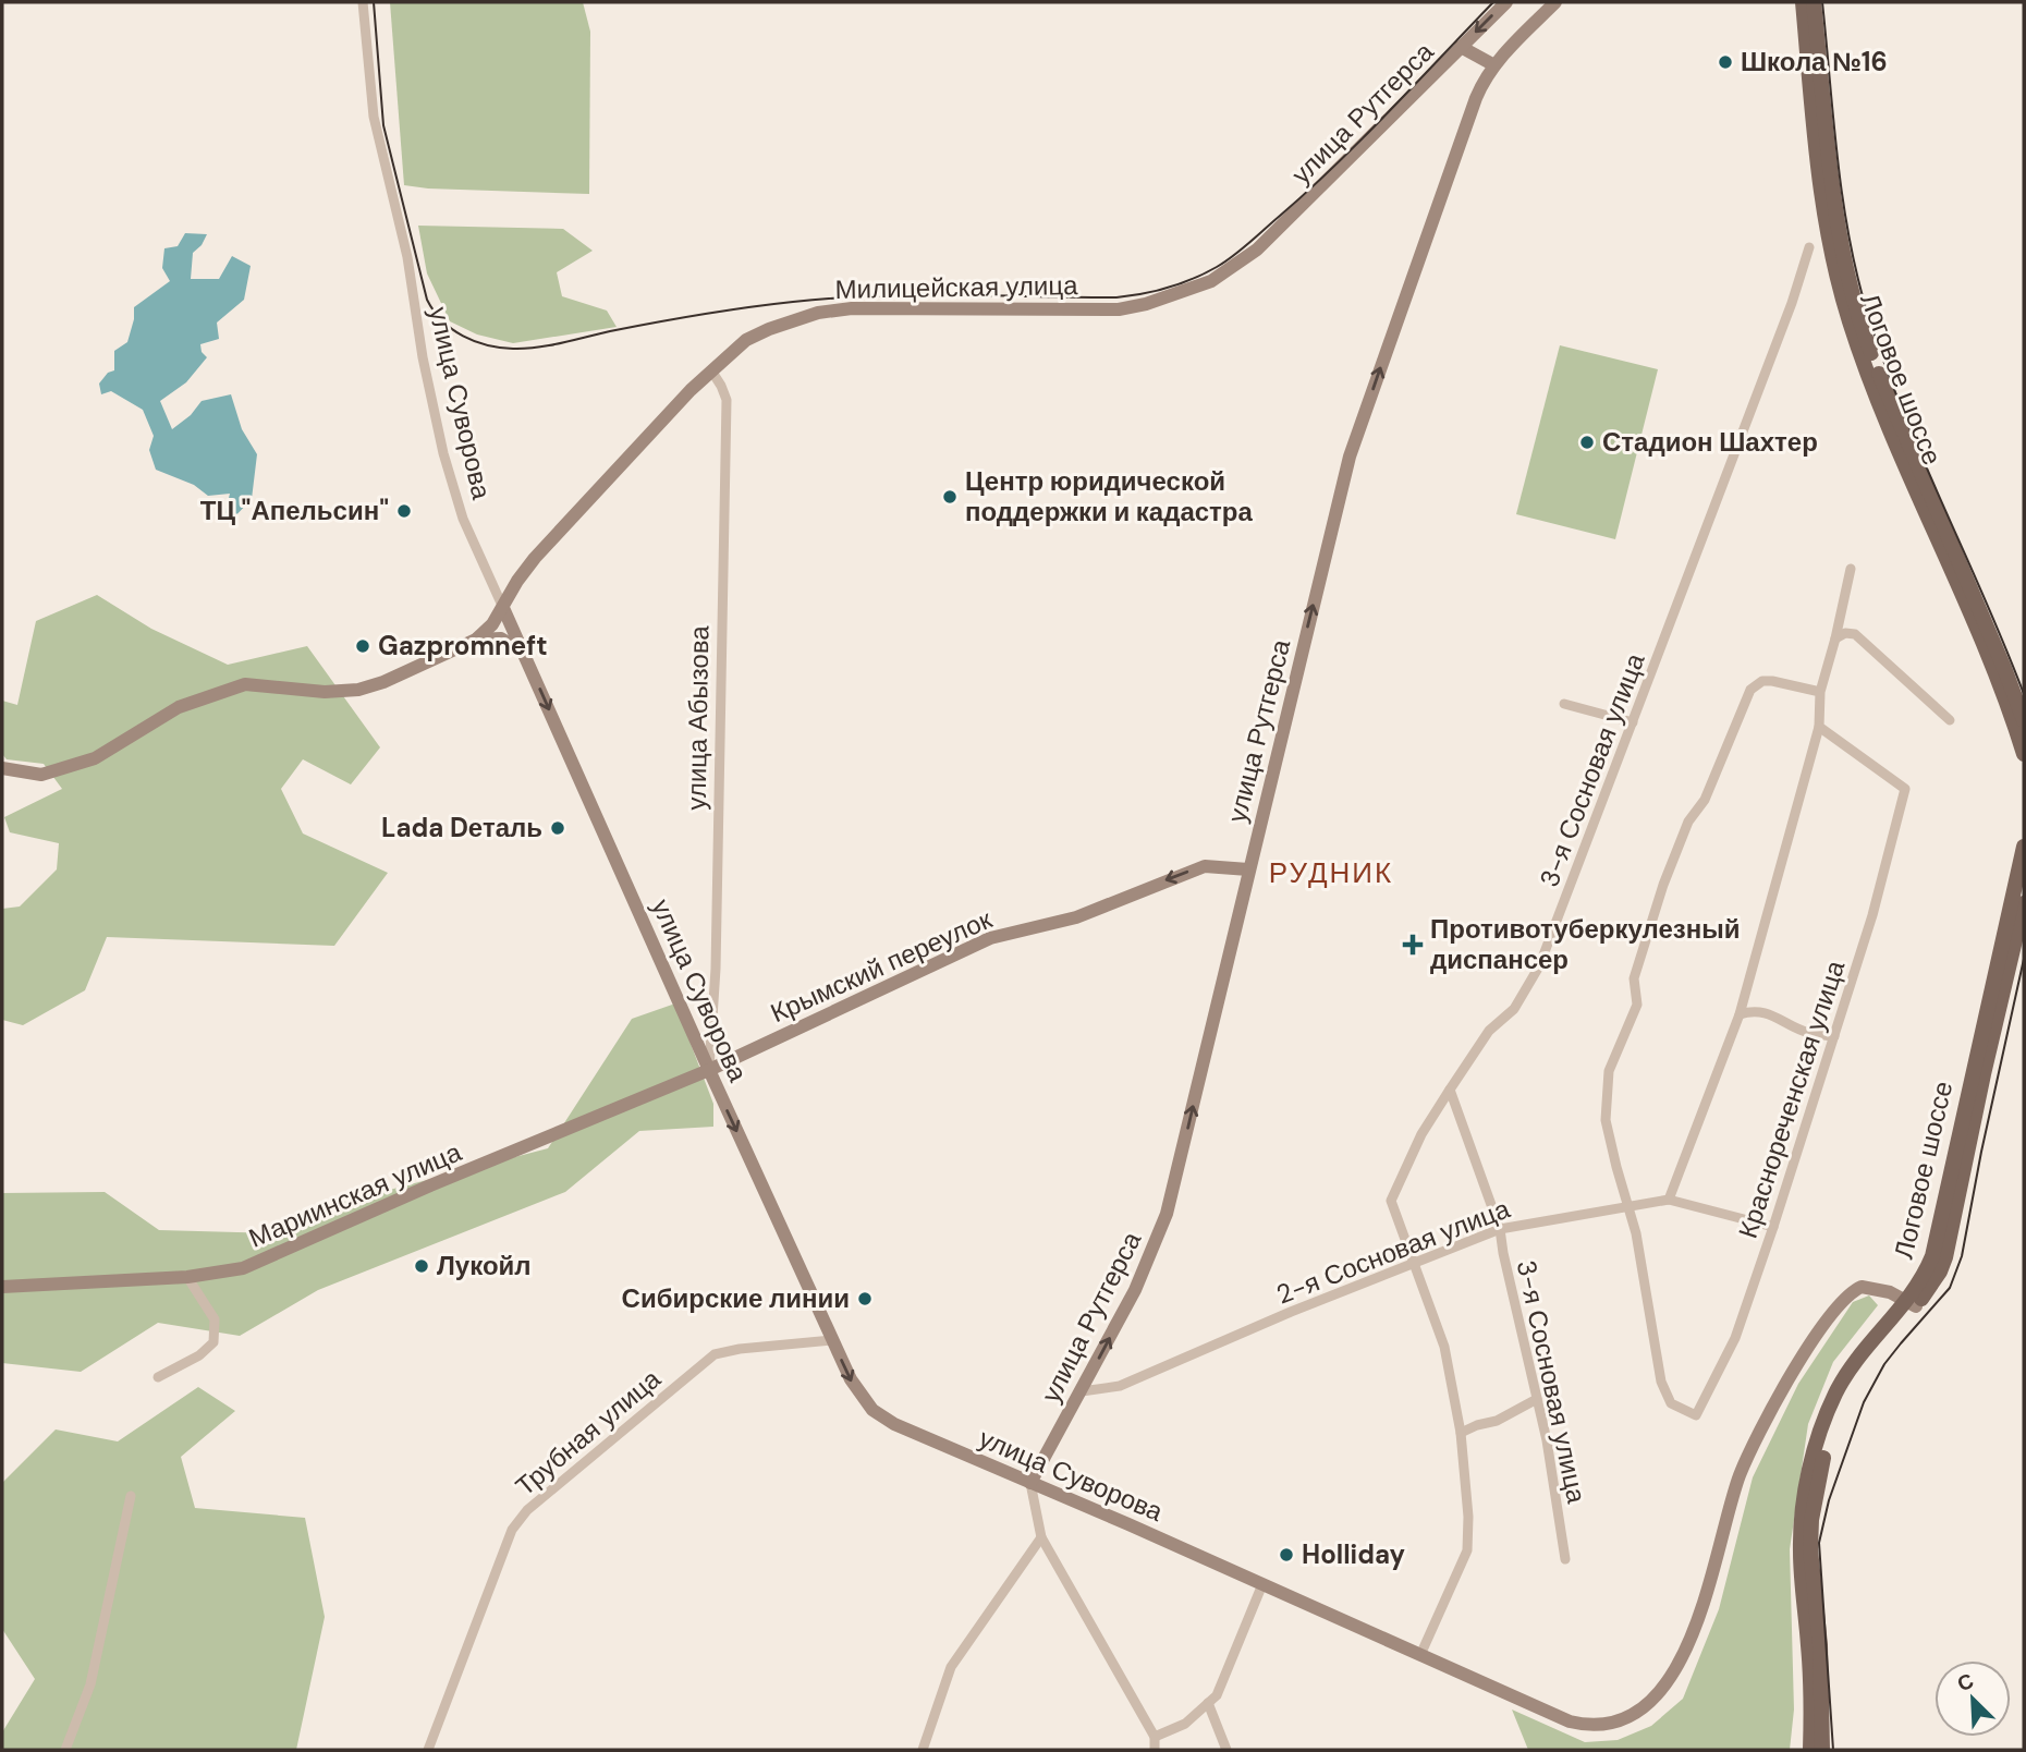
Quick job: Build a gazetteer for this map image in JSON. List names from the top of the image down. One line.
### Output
{"streets":{"main road":["улица Рутгерса","Милицейская улица","Логовое шоссе","улица Суворова","Крымский переулок","Мариинская улица"],"street":["улица Абызова","3-я Сосновая улица","Краснореченская улица","2-я Сосновая улица","Трубная улица"]},"crossings":[["улица Рутгерса","Милицейская улица"],["улица Рутгерса","улица Суворова"],["улица Рутгерса","Крымский переулок"],["улица Рутгерса","2-я Сосновая улица"],["Милицейская улица","улица Суворова"],["Милицейская улица","улица Абызова"],["Логовое шоссе","улица Суворова"],["улица Суворова","улица Абызова"],["улица Суворова","Крымский переулок"],["улица Суворова","Мариинская улица"],["улица Суворова","Трубная улица"],["улица Абызова","Крымский переулок"],["улица Абызова","Мариинская улица"],["3-я Сосновая улица","2-я Сосновая улица"],["Крымский переулок","Мариинская улица"],["Краснореченская улица","2-я Сосновая улица"]],"one_way":["улица Рутгерса","Крымский переулок"],"districts":["РУДНИК"],"places":{"other":["Школа №16","Стадион Шахтер","Центр юридической поддержки и кадастра","ТЦ \"Апельсин\"","Gazpromneft","Lada Dеталь","Лукойл","Сибирские линии","Holliday"],"health":["Противотуберкулезный диспансер"]},"north":"top left"}
